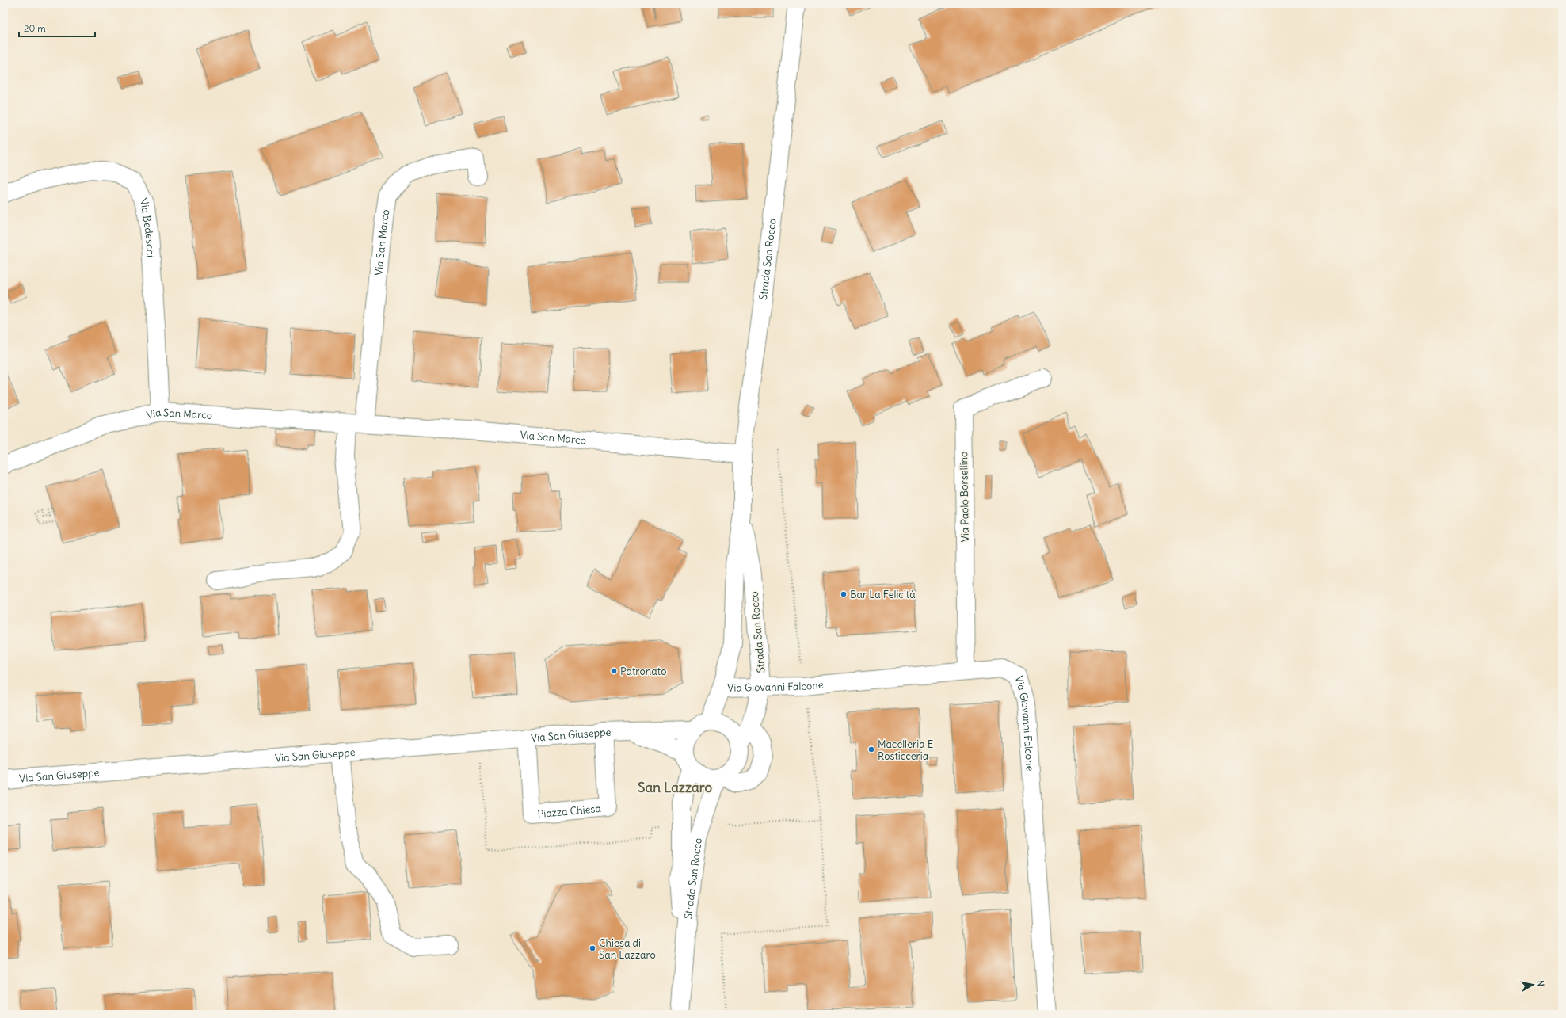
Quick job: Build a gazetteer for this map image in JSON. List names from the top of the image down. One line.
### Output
{"streets":{"street":["Via Bedeschi","Via San Marco","Strada San Rocco","Via Paolo Borsellino","Via Giovanni Falcone","Via San Giuseppe","Piazza Chiesa"]},"crossings":[["Via Bedeschi","Via San Marco"],["Via San Marco","Strada San Rocco"],["Strada San Rocco","Via Giovanni Falcone"],["Strada San Rocco","Via San Giuseppe"],["Via Paolo Borsellino","Via Giovanni Falcone"],["Via San Giuseppe","Piazza Chiesa"]],"districts":["San Lazzaro"],"places":["Bar La Felicità","Patronato","Macelleria E Rosticceria","Chiesa di San Lazzaro"],"scale_bar":"20 m","north":"right"}
